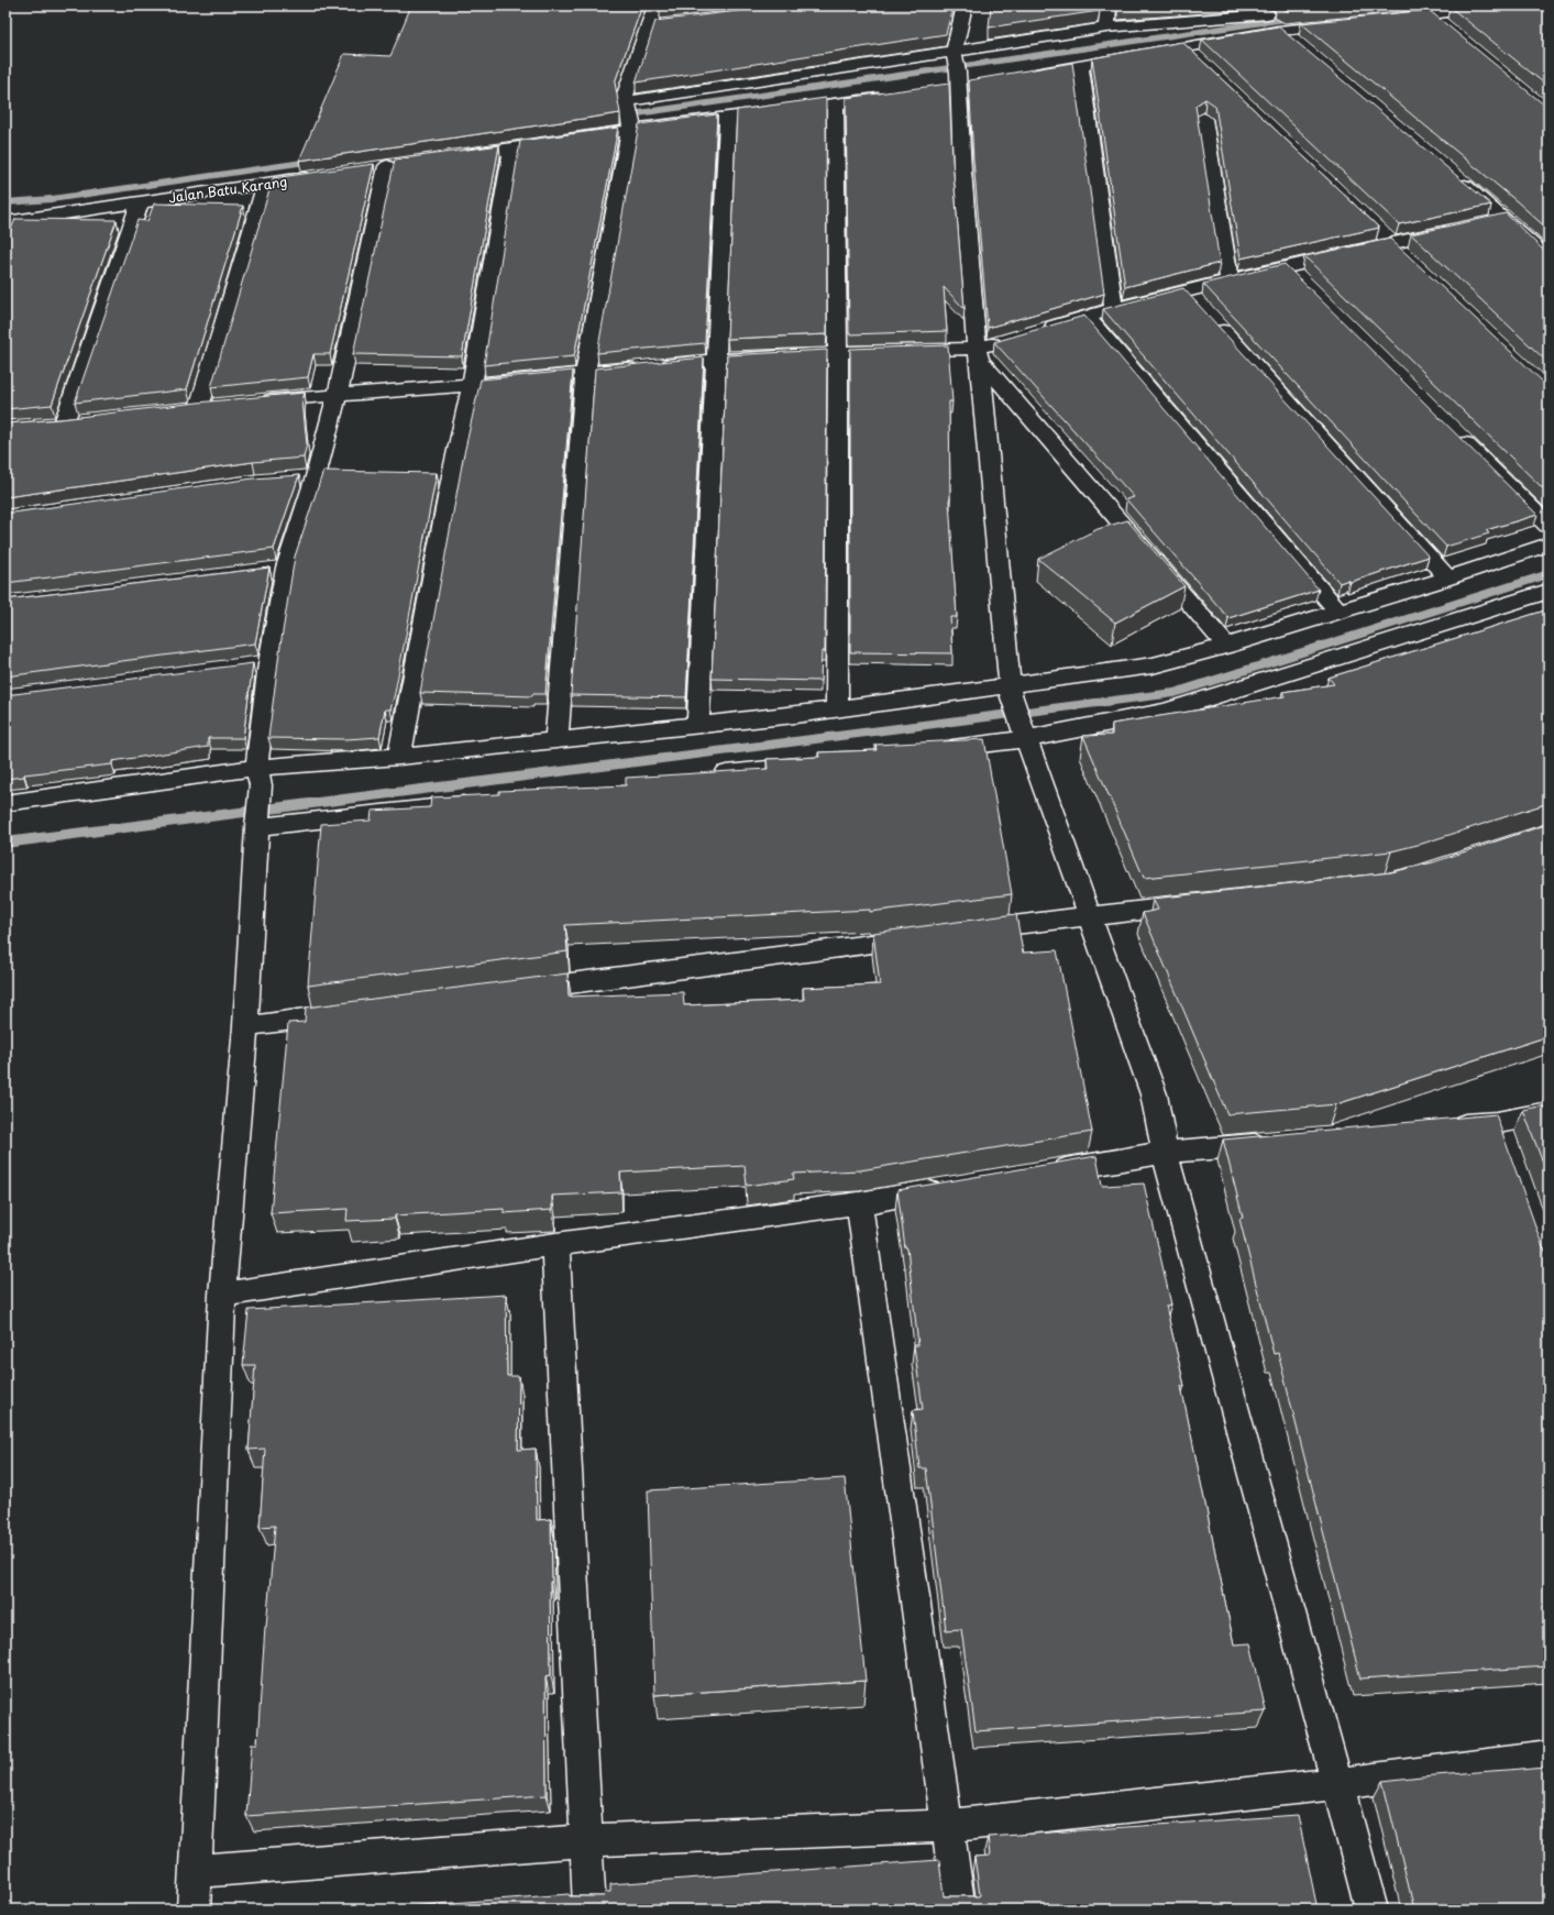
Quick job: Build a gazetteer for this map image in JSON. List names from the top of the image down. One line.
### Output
{"streets":{"street":["Jalan Batu Karang"]}}
